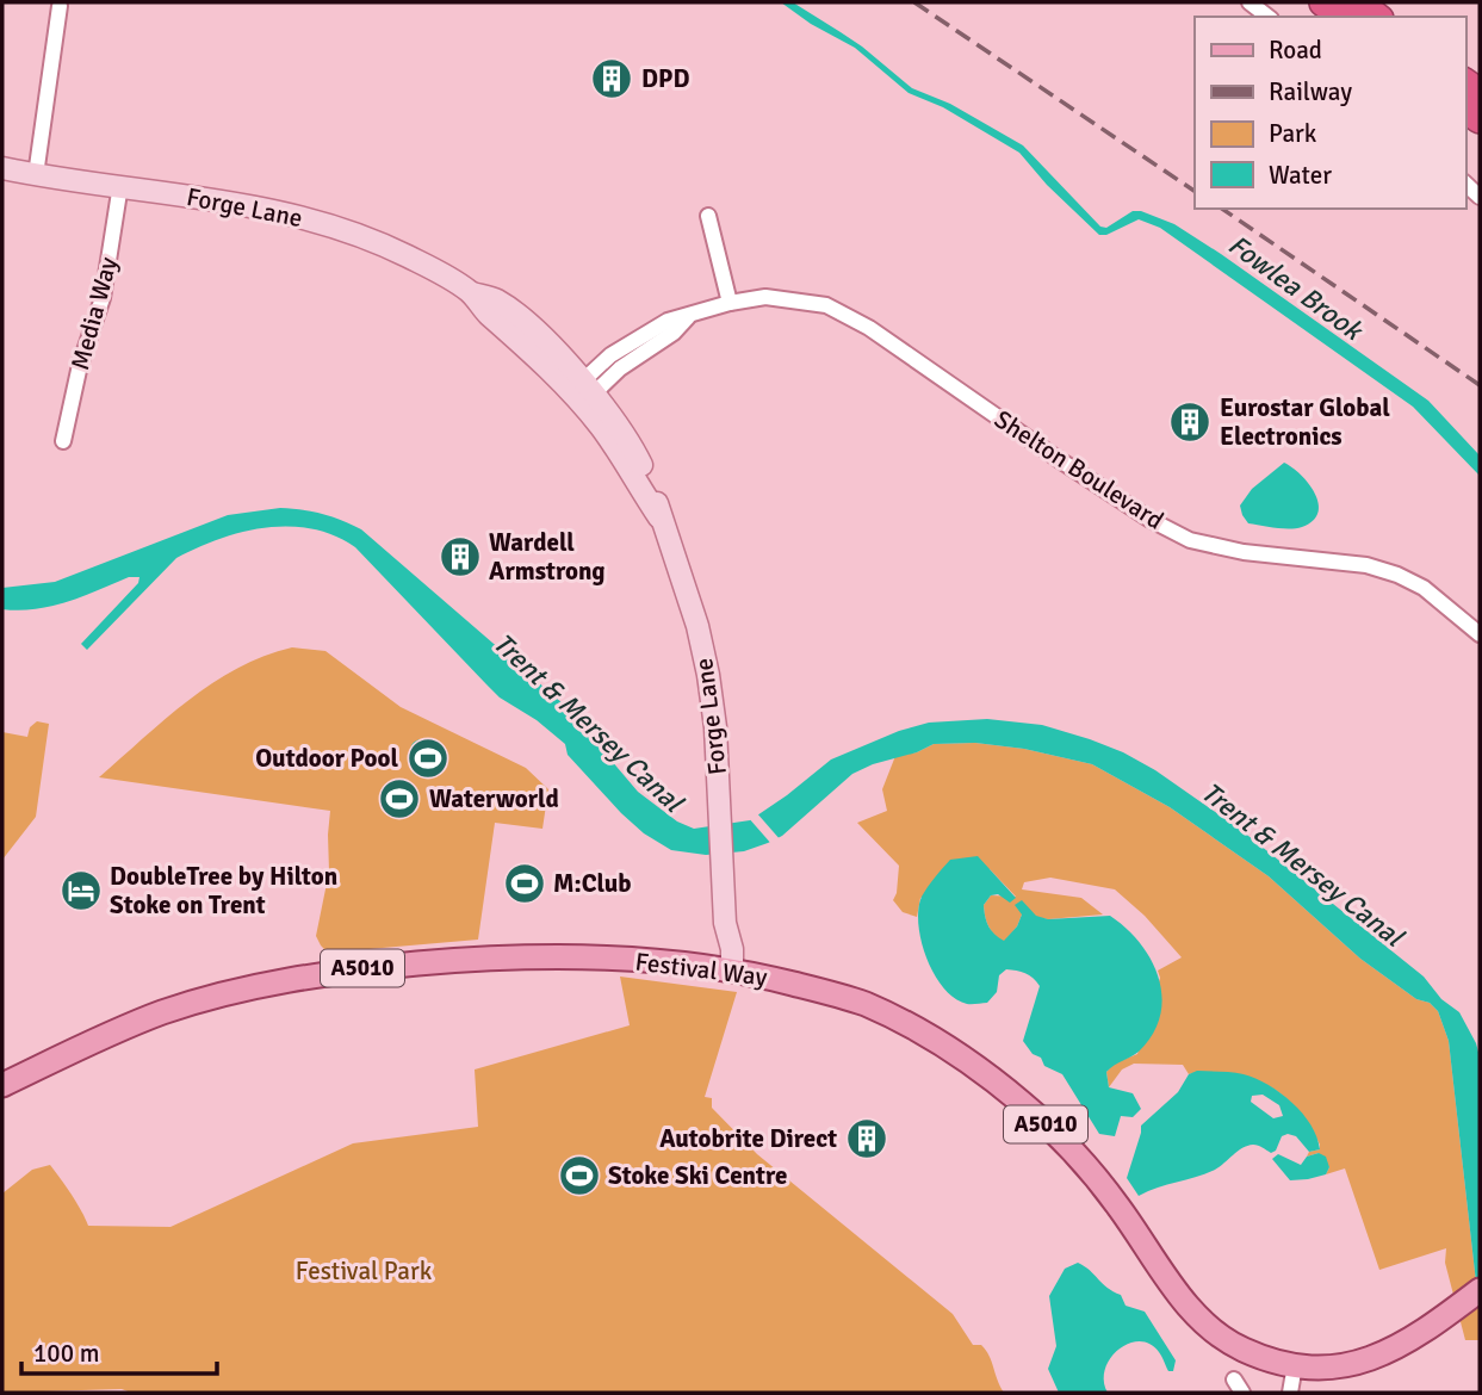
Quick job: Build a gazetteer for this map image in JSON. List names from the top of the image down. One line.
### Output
{"streets":{"main road":["A5010","Festival Way"],"street":["Forge Lane","Media Way","Shelton Boulevard"]},"crossings":[["Forge Lane","Media Way"],["Forge Lane","Shelton Boulevard"],["Forge Lane","Festival Way"],["A5010","Festival Way"]],"water":["Fowlea Brook","Trent & Mersey Canal"],"parks":["Festival Park"],"places":{"building":["DPD","Eurostar Global Electronics","Wardell Armstrong","Autobrite Direct"],"sports":["Outdoor Pool","Waterworld","M:Club","Stoke Ski Centre"],"hotel":["DoubleTree by Hilton Stoke on Trent"]},"legend":["Road","Railway","Park","Water"],"scale_bar":"100 m"}
